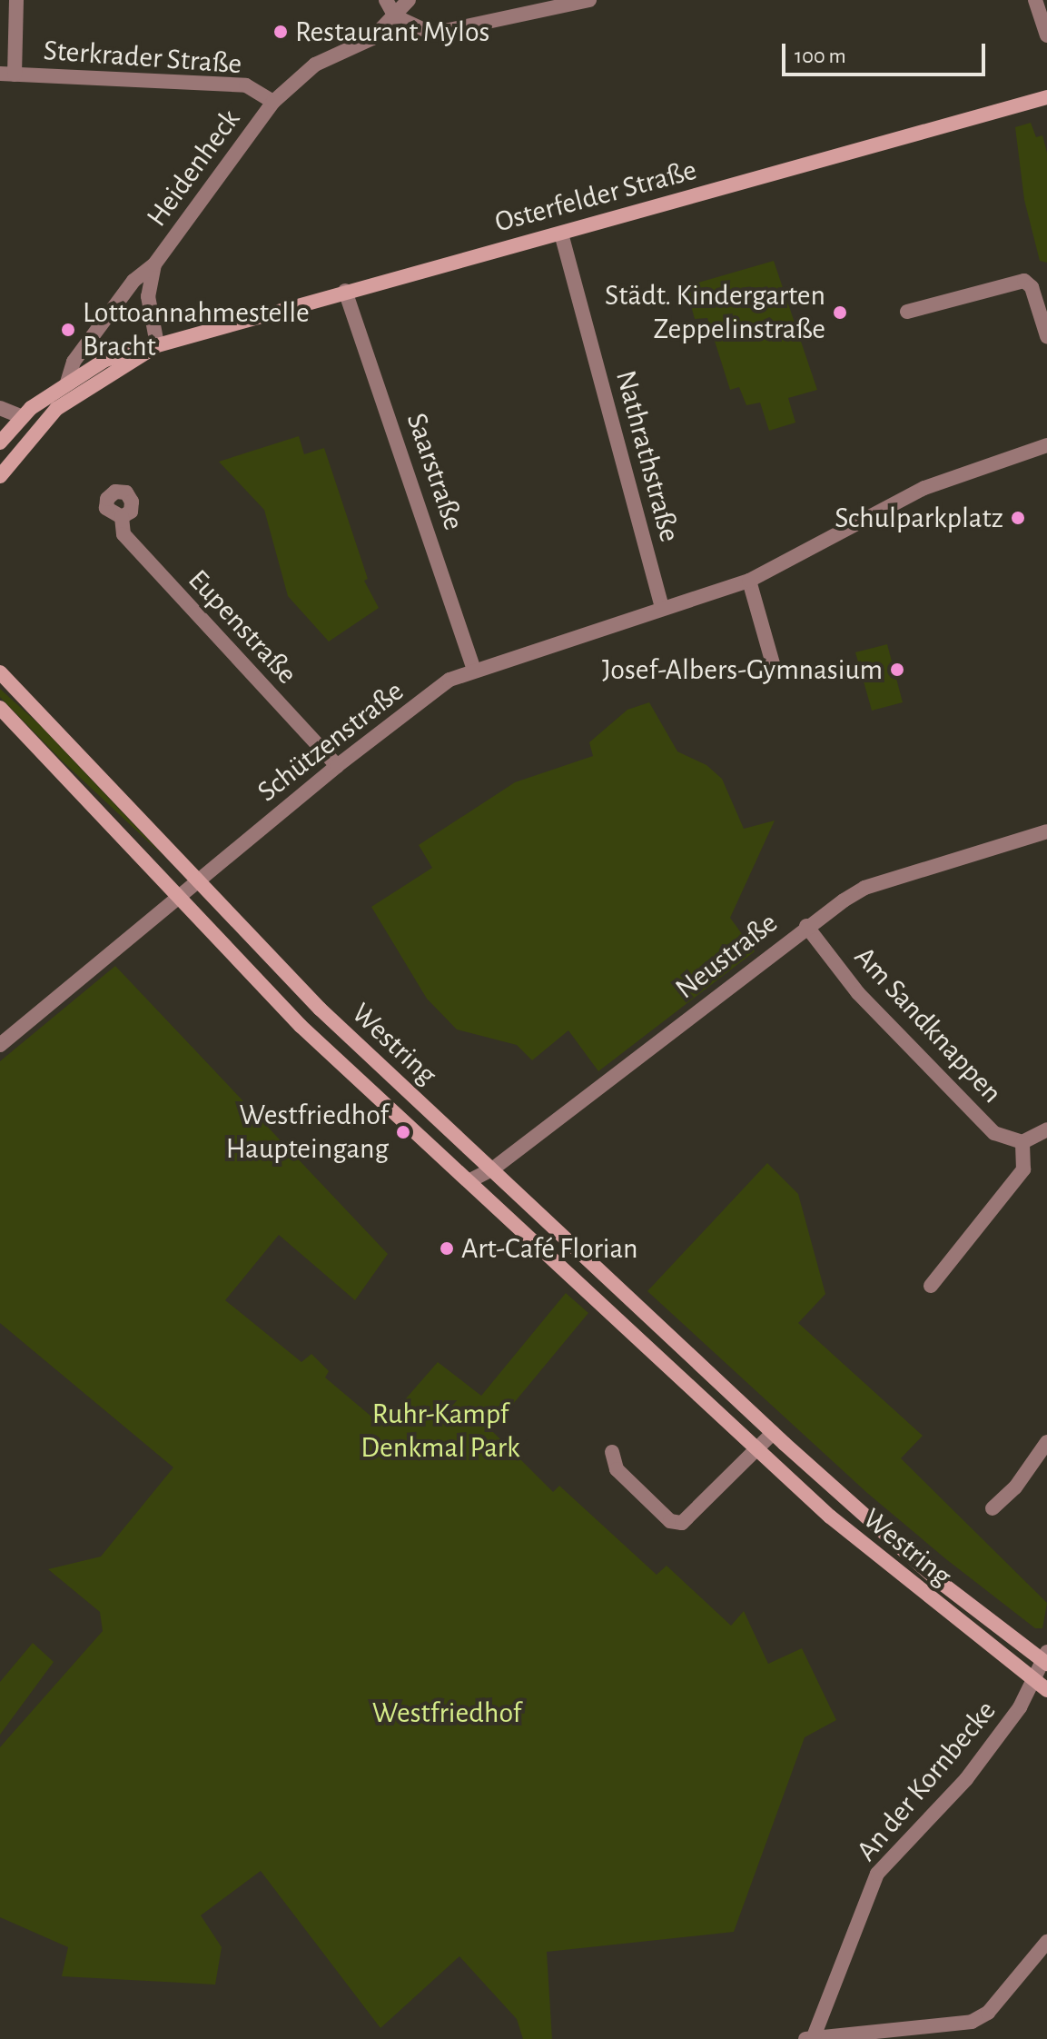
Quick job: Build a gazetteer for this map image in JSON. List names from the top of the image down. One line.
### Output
{"streets":{"main road":["Osterfelder Straße","Westring"],"street":["Sterkrader Straße","Heidenheck","Nathrathstraße","Saarstraße","Eupenstraße","Schützenstraße","Neustraße","Am Sandknappen","An der Kornbecke"]},"crossings":[["Sterkrader Straße","Heidenheck"],["Heidenheck","Osterfelder Straße"],["Osterfelder Straße","Nathrathstraße"],["Osterfelder Straße","Saarstraße"],["Nathrathstraße","Schützenstraße"],["Saarstraße","Schützenstraße"],["Eupenstraße","Schützenstraße"],["Schützenstraße","Westring"],["Neustraße","Am Sandknappen"],["Neustraße","Westring"],["Westring","An der Kornbecke"]],"parks":["Ruhr-Kampf Denkmal Park","Westfriedhof"],"places":["Restaurant Mylos","Städt. Kindergarten Zeppelinstraße","Lottoannahmestelle Bracht","Schulparkplatz","Josef-Albers-Gymnasium","Westfriedhof Haupteingang","Art-Café Florian"],"scale_bar":"100 m"}
